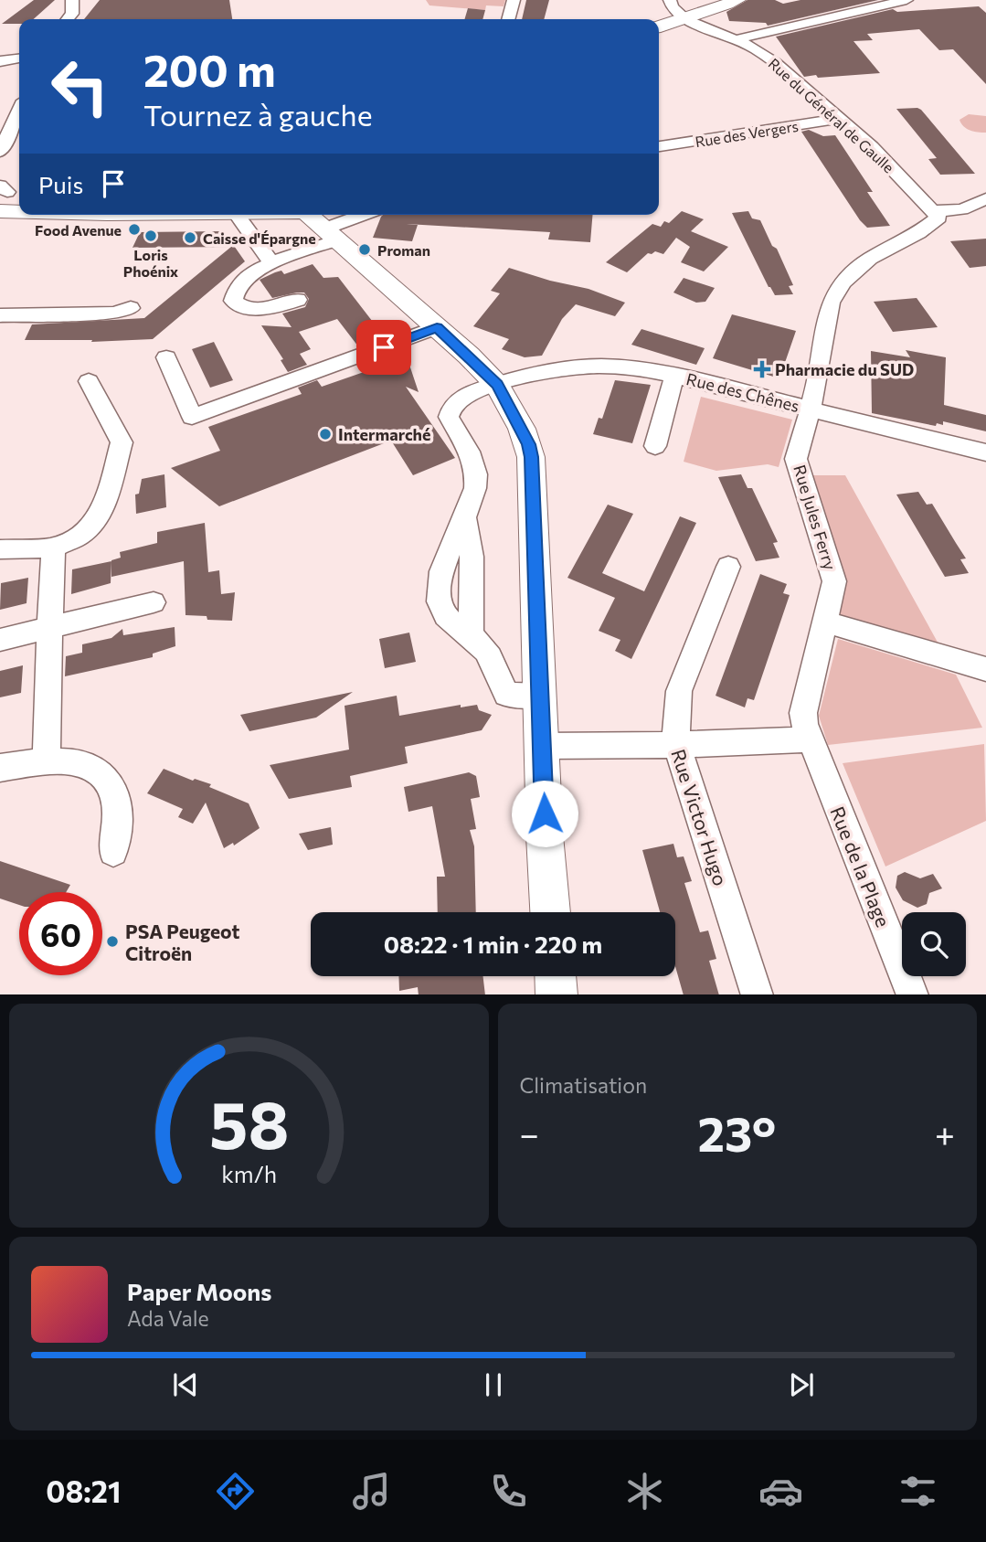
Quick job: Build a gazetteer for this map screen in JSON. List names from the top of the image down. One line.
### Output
{"streets":{"street":["Rue du Général de Gaulle","Rue des Vergers","Rue des Chênes","Rue Jules Ferry","Rue Victor Hugo","Rue de la Plage"]},"crossings":[["Rue du Général de Gaulle","Rue des Vergers"],["Rue du Général de Gaulle","Rue Jules Ferry"],["Rue des Chênes","Rue Jules Ferry"],["Rue Jules Ferry","Rue de la Plage"]],"places":{"other":["Food Avenue","Loris Phoénix","Caisse d'Épargne","Proman","Intermarché","PSA Peugeot Citroën"],"health":["Pharmacie du SUD"]},"page":{"turn":["200 m","Tournez à gauche"],"then":"Puis","limit":"60","trip":"08:22 · 1 min · 220 m","tile":"Climatisation","heat":["−","23°","+"],"song":["Paper Moons","Ada Vale"],"tabs":"08:21","gauge":["58","km/h"]}}
